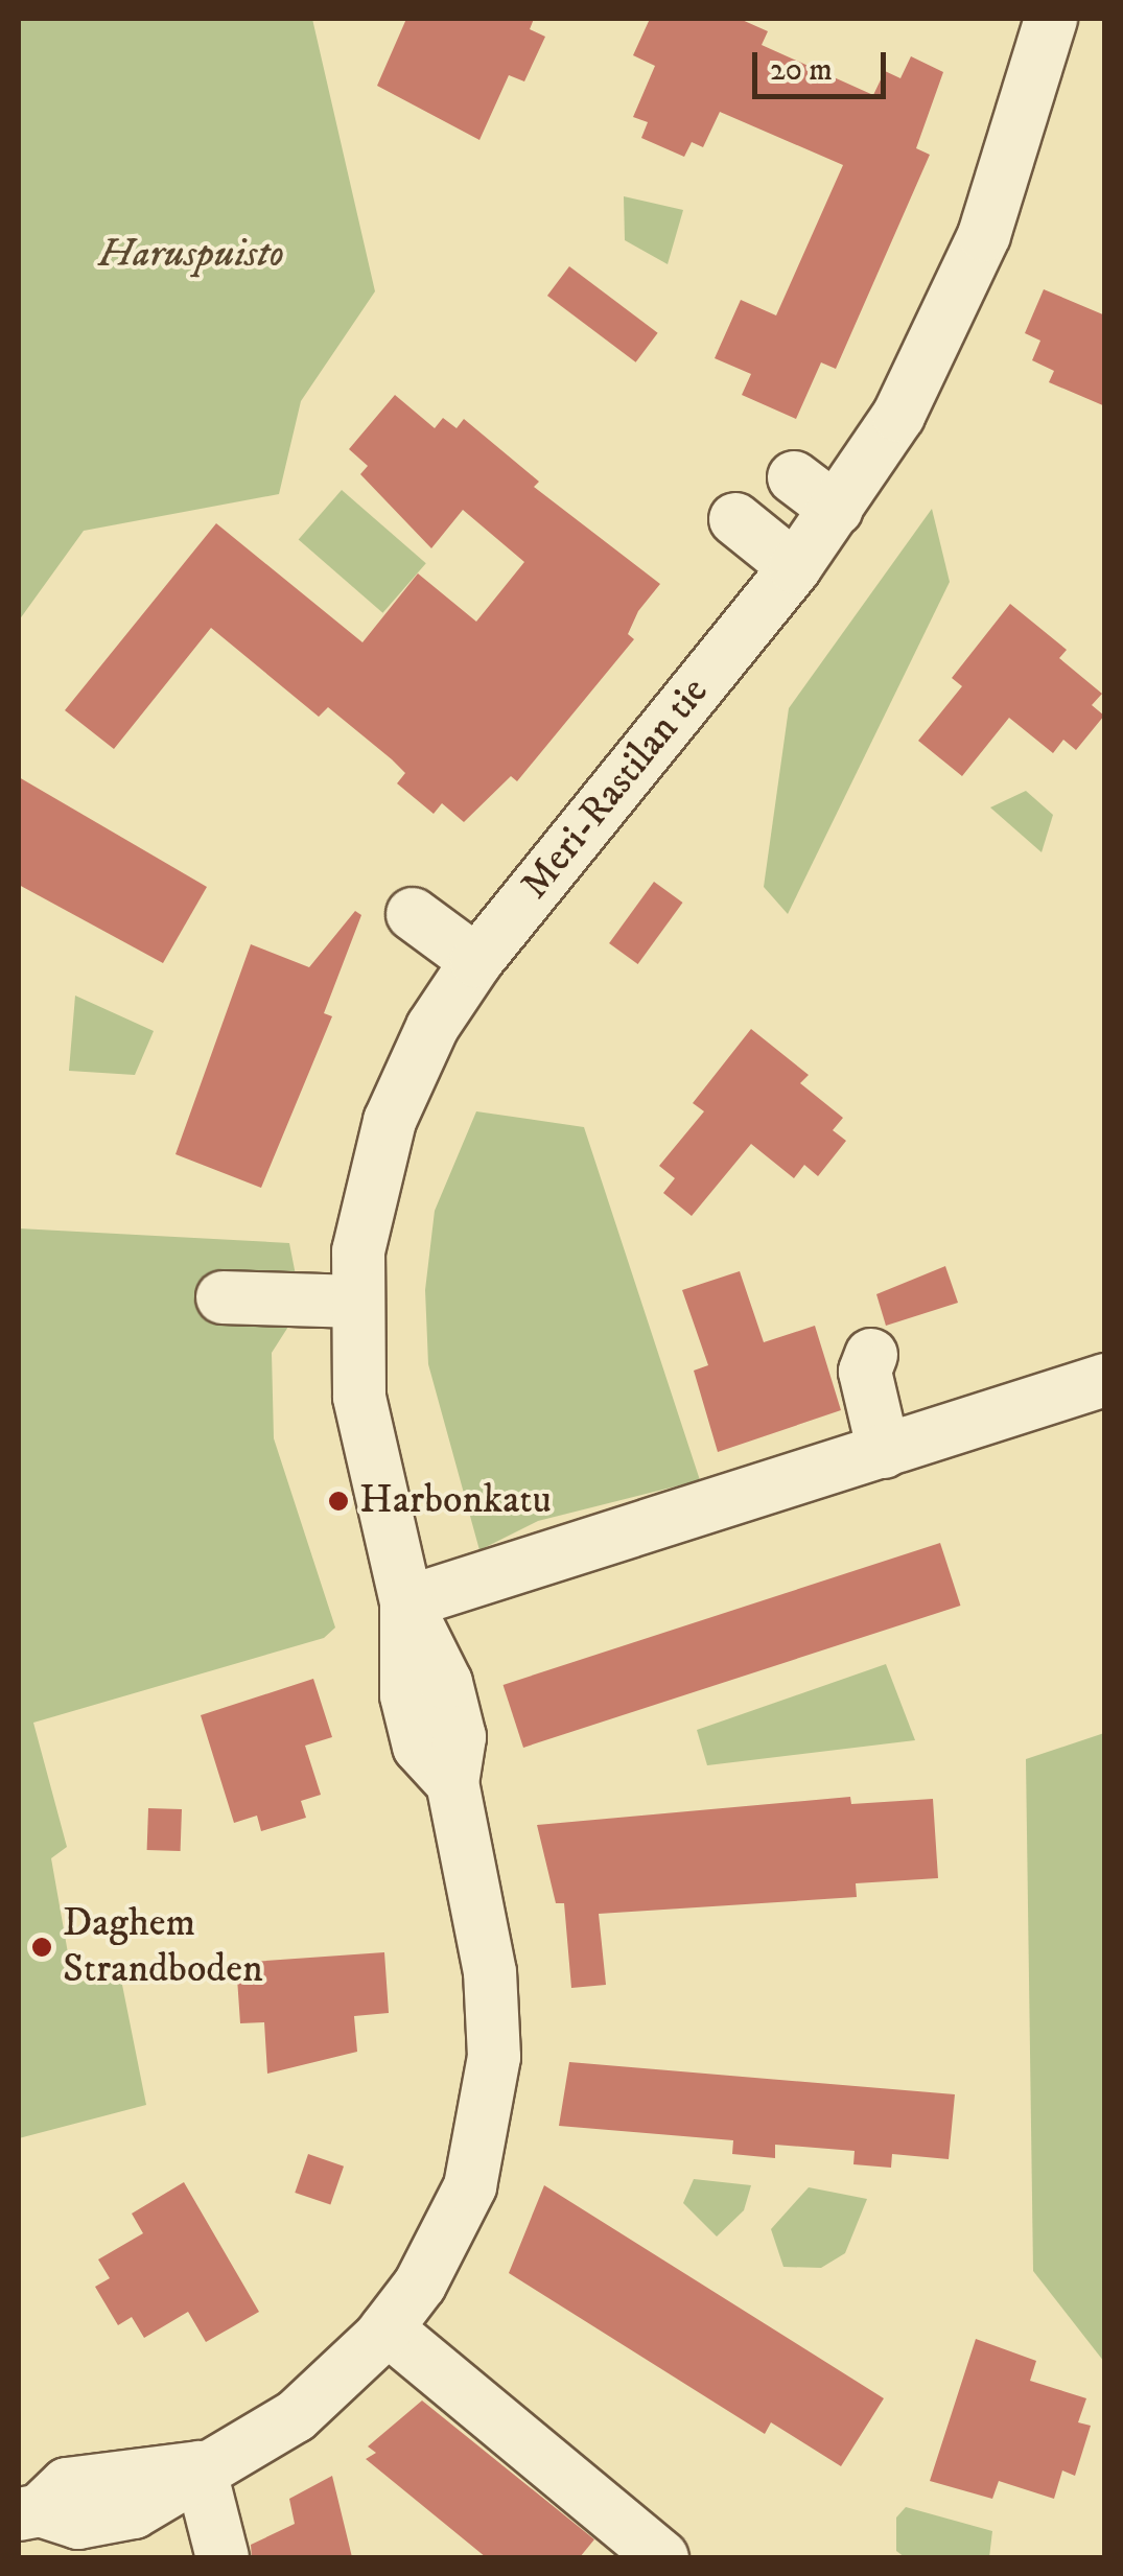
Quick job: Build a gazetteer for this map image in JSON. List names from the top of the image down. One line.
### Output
{"streets":{"street":["Meri-Rastilan tie"]},"parks":["Haruspuisto"],"places":["Harbonkatu","Daghem Strandboden"],"scale_bar":"20 m"}
